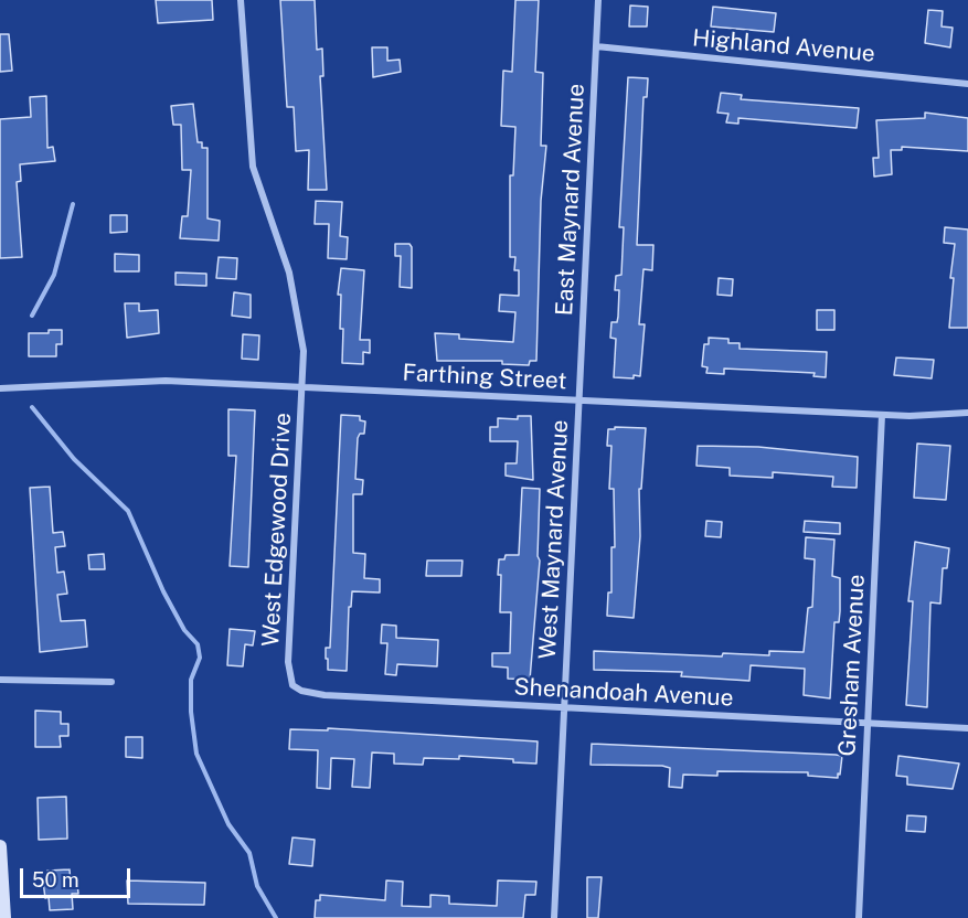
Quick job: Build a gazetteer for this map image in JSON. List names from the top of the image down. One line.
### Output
{"streets":{"street":["Highland Avenue","East Maynard Avenue","Farthing Street","West Edgewood Drive","West Maynard Avenue","Gresham Avenue","Shenandoah Avenue"]},"crossings":[["Highland Avenue","East Maynard Avenue"],["East Maynard Avenue","Farthing Street"],["East Maynard Avenue","West Maynard Avenue"],["Farthing Street","West Edgewood Drive"],["Farthing Street","West Maynard Avenue"],["Farthing Street","Gresham Avenue"],["West Edgewood Drive","Shenandoah Avenue"],["West Maynard Avenue","Shenandoah Avenue"],["Gresham Avenue","Shenandoah Avenue"]],"scale_bar":"50 m"}
